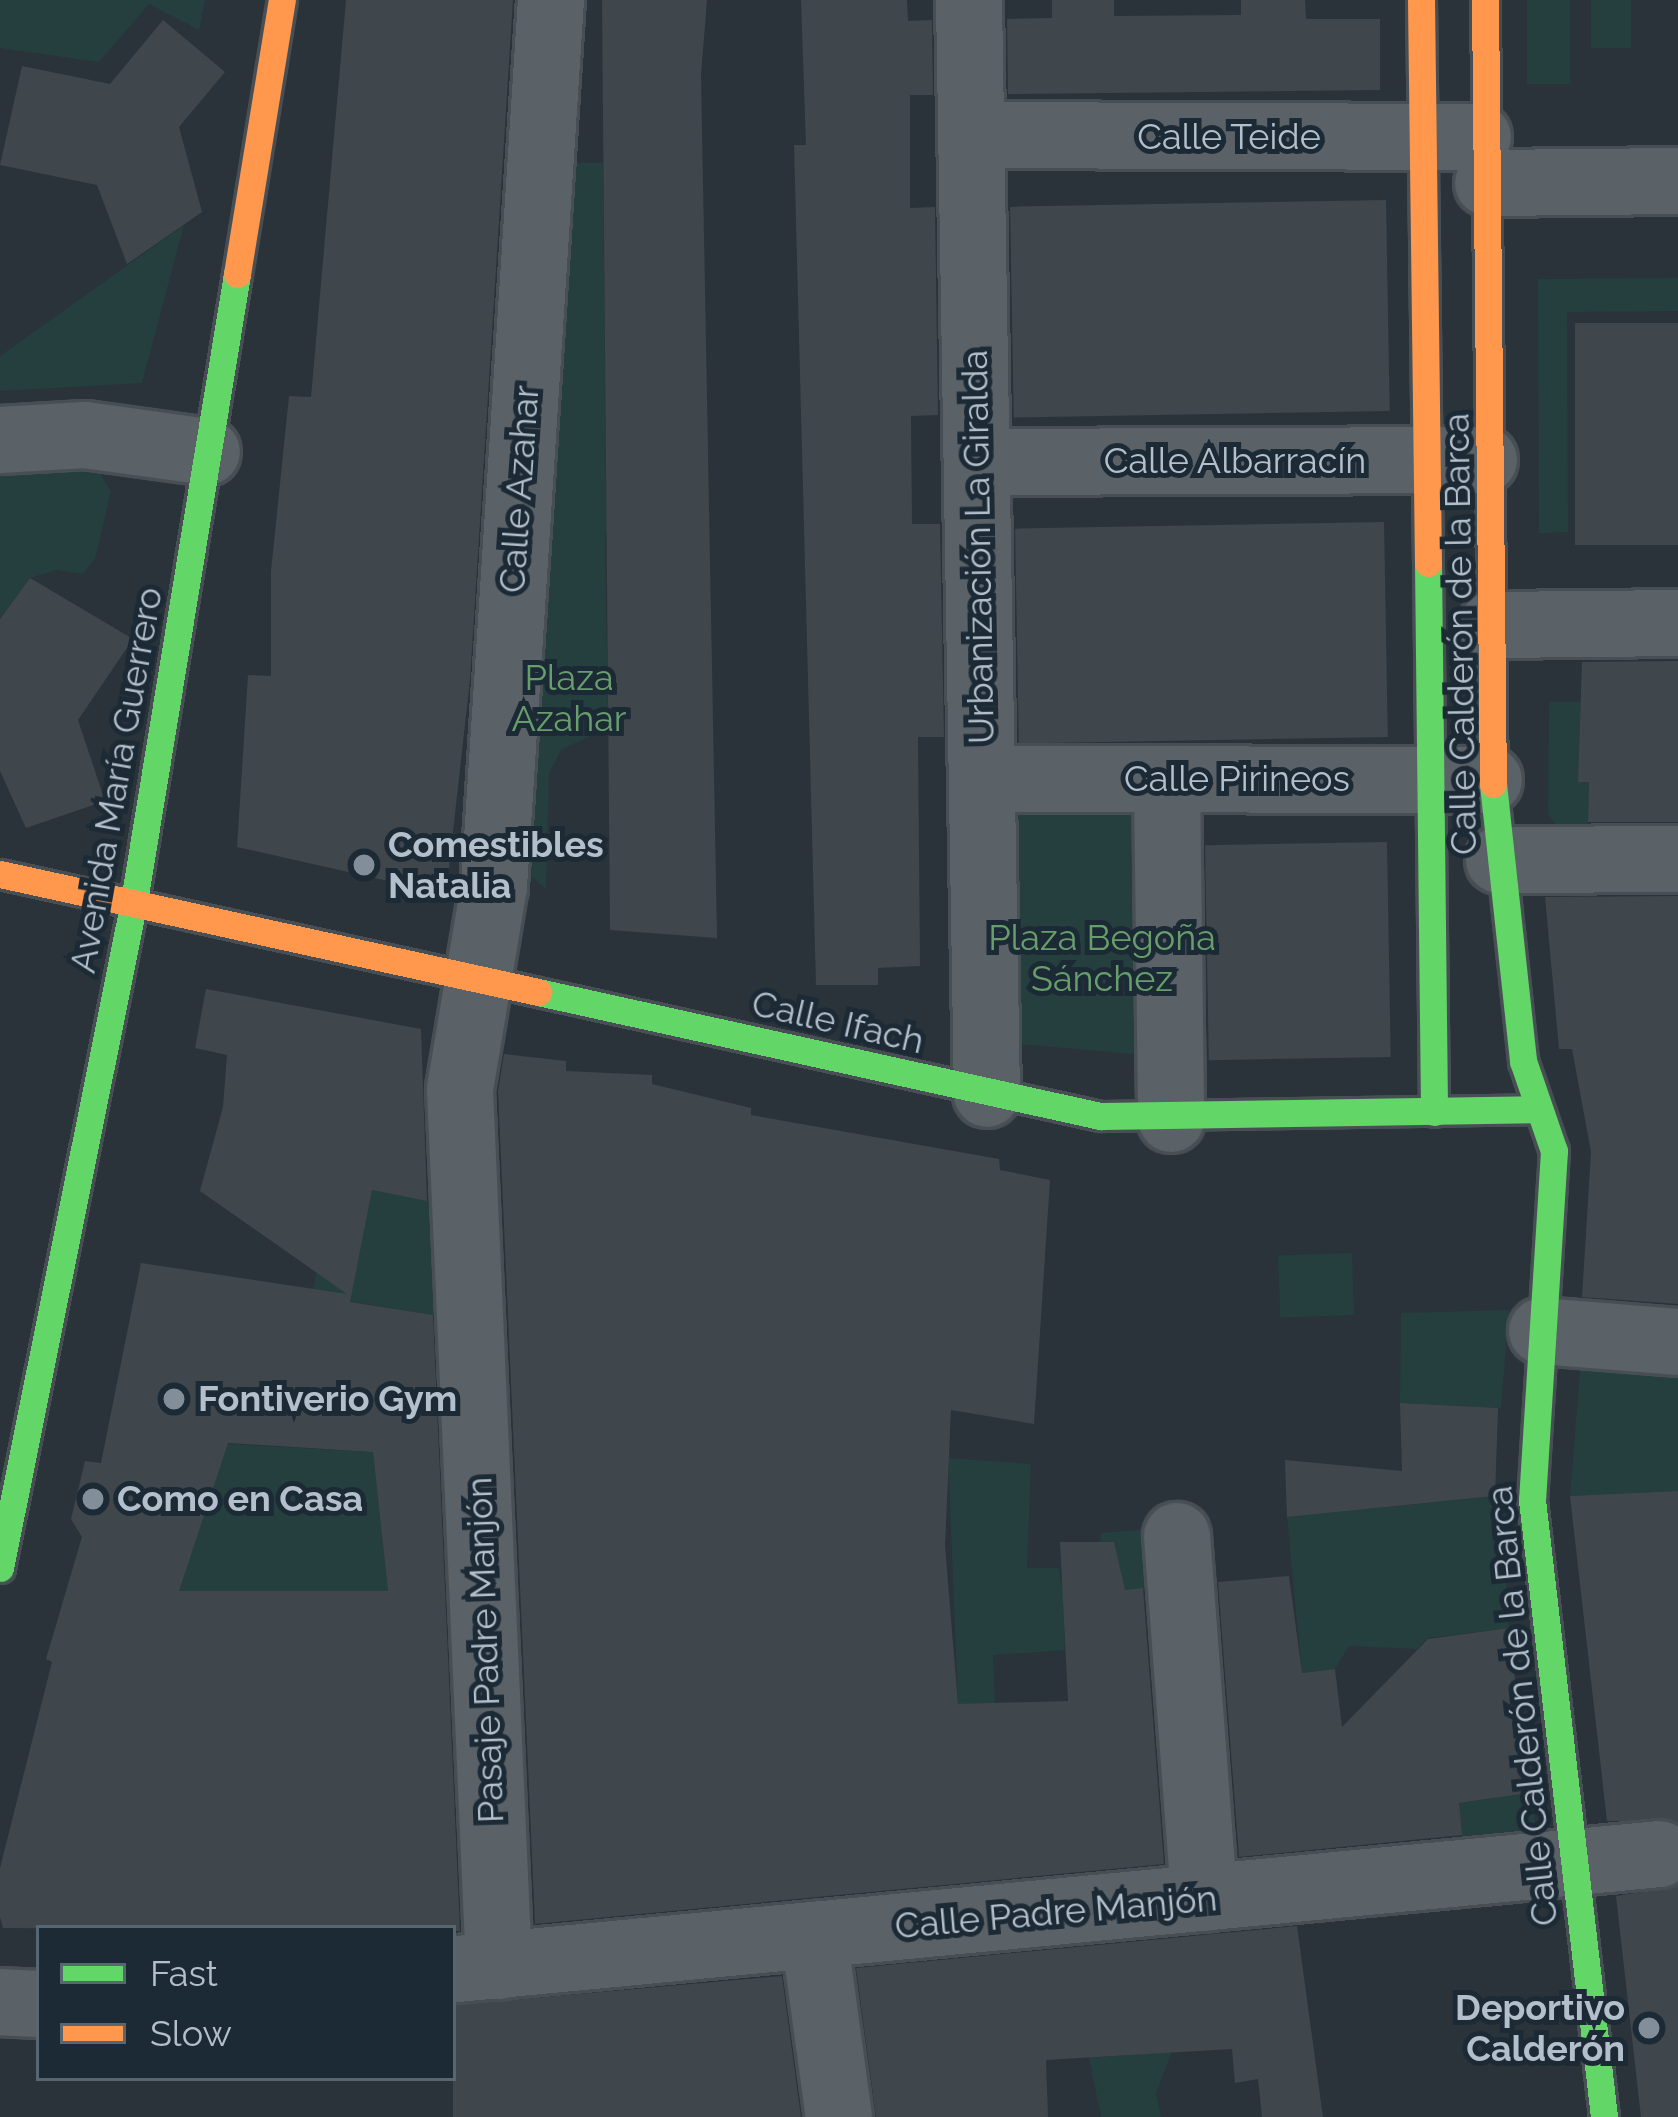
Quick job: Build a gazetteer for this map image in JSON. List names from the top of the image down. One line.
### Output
{"streets":{"main road":["Calle Calderón de la Barca","Avenida María Guerrero","Calle Ifach"],"street":["Calle Teide","Calle Albarracín","Calle Azahar","Urbanización La Giralda","Calle Pirineos","Pasaje Padre Manjón","Calle Padre Manjón"]},"crossings":[["Calle Teide","Urbanización La Giralda"],["Calle Teide","Calle Calderón de la Barca"],["Calle Albarracín","Urbanización La Giralda"],["Calle Albarracín","Calle Calderón de la Barca"],["Calle Azahar","Calle Ifach"],["Calle Azahar","Pasaje Padre Manjón"],["Urbanización La Giralda","Calle Pirineos"],["Urbanización La Giralda","Calle Ifach"],["Calle Calderón de la Barca","Calle Pirineos"],["Calle Calderón de la Barca","Calle Ifach"],["Calle Calderón de la Barca","Calle Padre Manjón"],["Avenida María Guerrero","Calle Ifach"],["Calle Ifach","Pasaje Padre Manjón"],["Pasaje Padre Manjón","Calle Padre Manjón"]],"parks":["Plaza Azahar","Plaza Begoña Sánchez"],"places":["Comestibles Natalia","Fontiverio Gym","Como en Casa","Deportivo Calderón"],"legend":["Fast","Slow"]}
